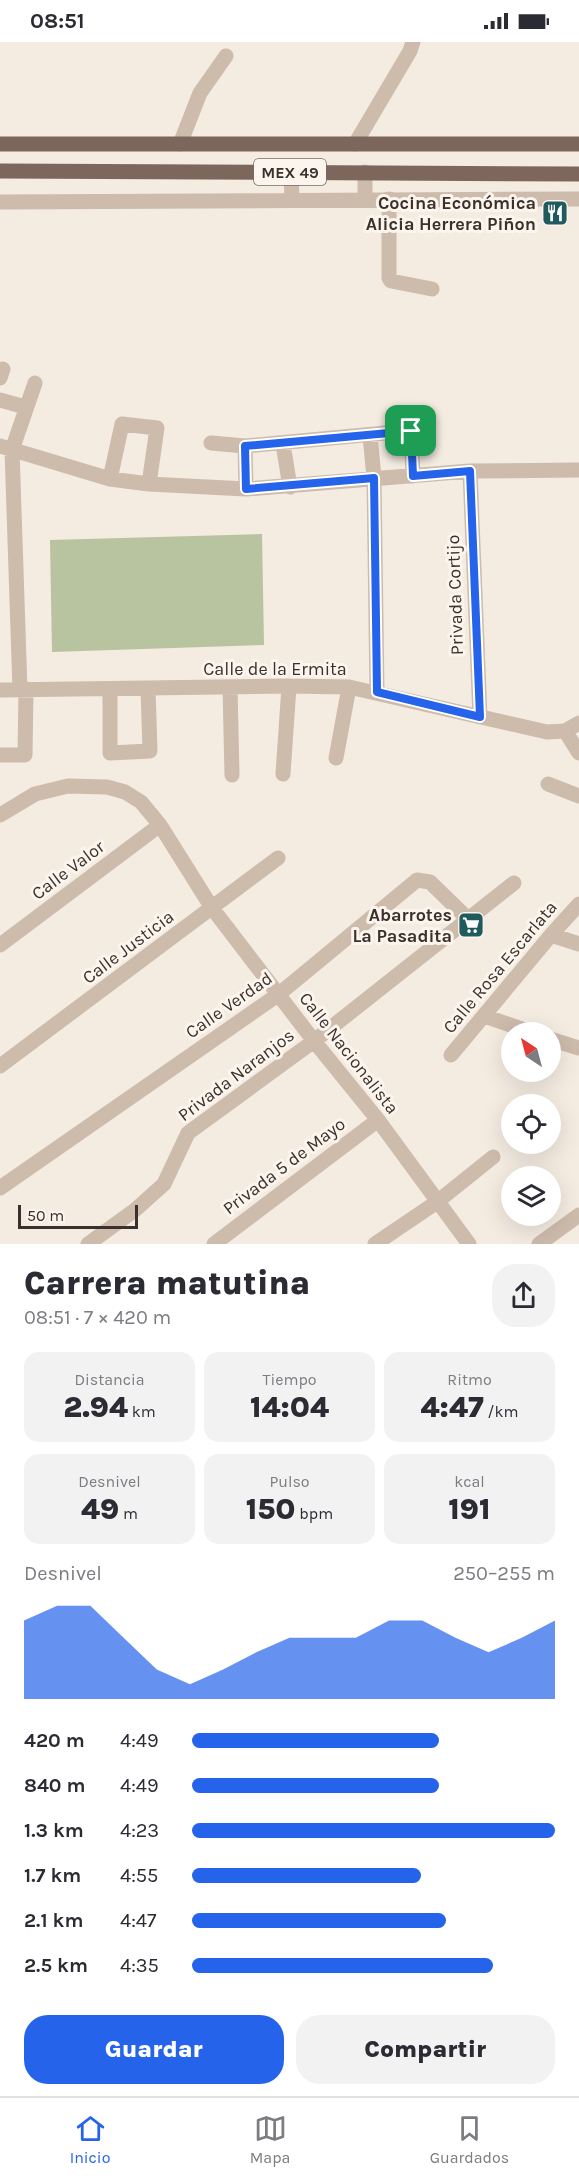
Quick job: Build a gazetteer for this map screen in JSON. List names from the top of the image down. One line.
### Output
{"streets":{"main road":["MEX 49"],"street":["Privada Cortijo","Calle de la Ermita","Calle Valor","Calle Justicia","Calle Rosa Escarlata","Calle Verdad","Calle Nacionalista","Privada Naranjos","Privada 5 de Mayo"]},"crossings":[["Privada Cortijo","Calle de la Ermita"],["Calle Valor","Calle Nacionalista"],["Calle Justicia","Calle Nacionalista"],["Calle Verdad","Calle Nacionalista"],["Calle Verdad","Privada Naranjos"],["Calle Nacionalista","Privada Naranjos"],["Calle Nacionalista","Privada 5 de Mayo"]],"places":{"restaurant":["Cocina Económica Alicia Herrera Piñon"],"supermarket":["Abarrotes La Pasadita"]},"scale_bar":"50 m","north":"top left","page":{"status":"08:51","scale":"50 m","heading":["Carrera matutina","08:51 · 7 × 420 m"],"stats":[["Distancia","2.94 km"],["Tiempo","14:04"],["Ritmo","4:47 /km"],["Desnivel","49 m"],["Pulso","150 bpm"],["kcal","191"]],"chart":["Desnivel","250–255 m"],"list":[{"name":"420 m","note":"4:49"},{"name":"840 m","note":"4:49"},{"name":"1.3 km","note":"4:23"},{"name":"1.7 km","note":"4:55"},{"name":"2.1 km","note":"4:47"},{"name":"2.5 km","note":"4:35"}],"buttons":["Guardar","Compartir"],"tabs":["Inicio","Mapa","Guardados"]}}
